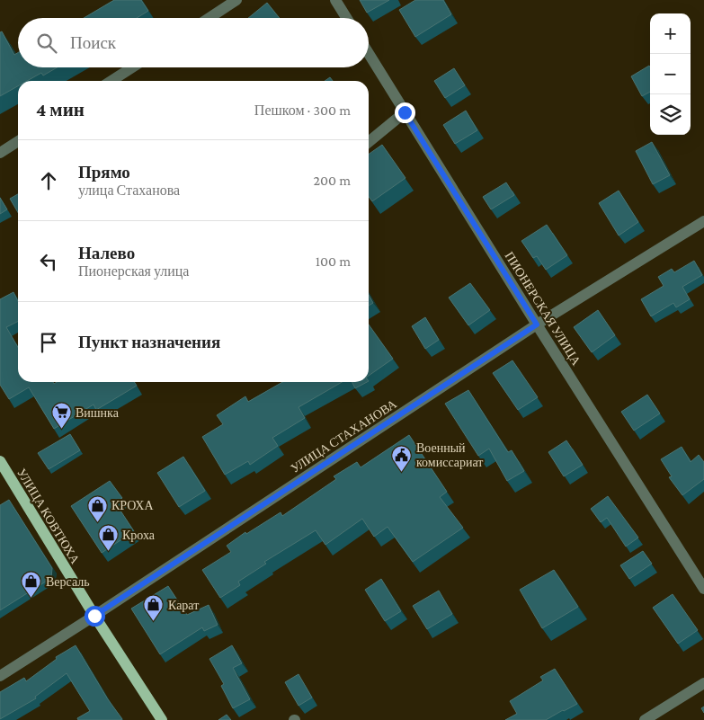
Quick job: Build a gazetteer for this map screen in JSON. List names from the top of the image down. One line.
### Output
{"streets":{"main road":["УЛИЦА КОВТЮХА"],"street":["ПИОНЕРСКАЯ УЛИЦА","УЛИЦА СТАХАНОВА"]},"crossings":[["ПИОНЕРСКАЯ УЛИЦА","УЛИЦА СТАХАНОВА"],["УЛИЦА СТАХАНОВА","УЛИЦА КОВТЮХА"]],"places":{"supermarket":["Вишнка"],"public building":["Военный комиссариат"],"shop":["КРОХА","Кроха","Версаль","Карат"]},"page":{"map_buttons":["+","−"],"search":"Поиск","heading":["4 мин","Пешком · 300 m"],"list":[["Прямо","улица Стаханова","200 m"],["Налево","Пионерская улица","100 m"],"Пункт назначения"]}}
